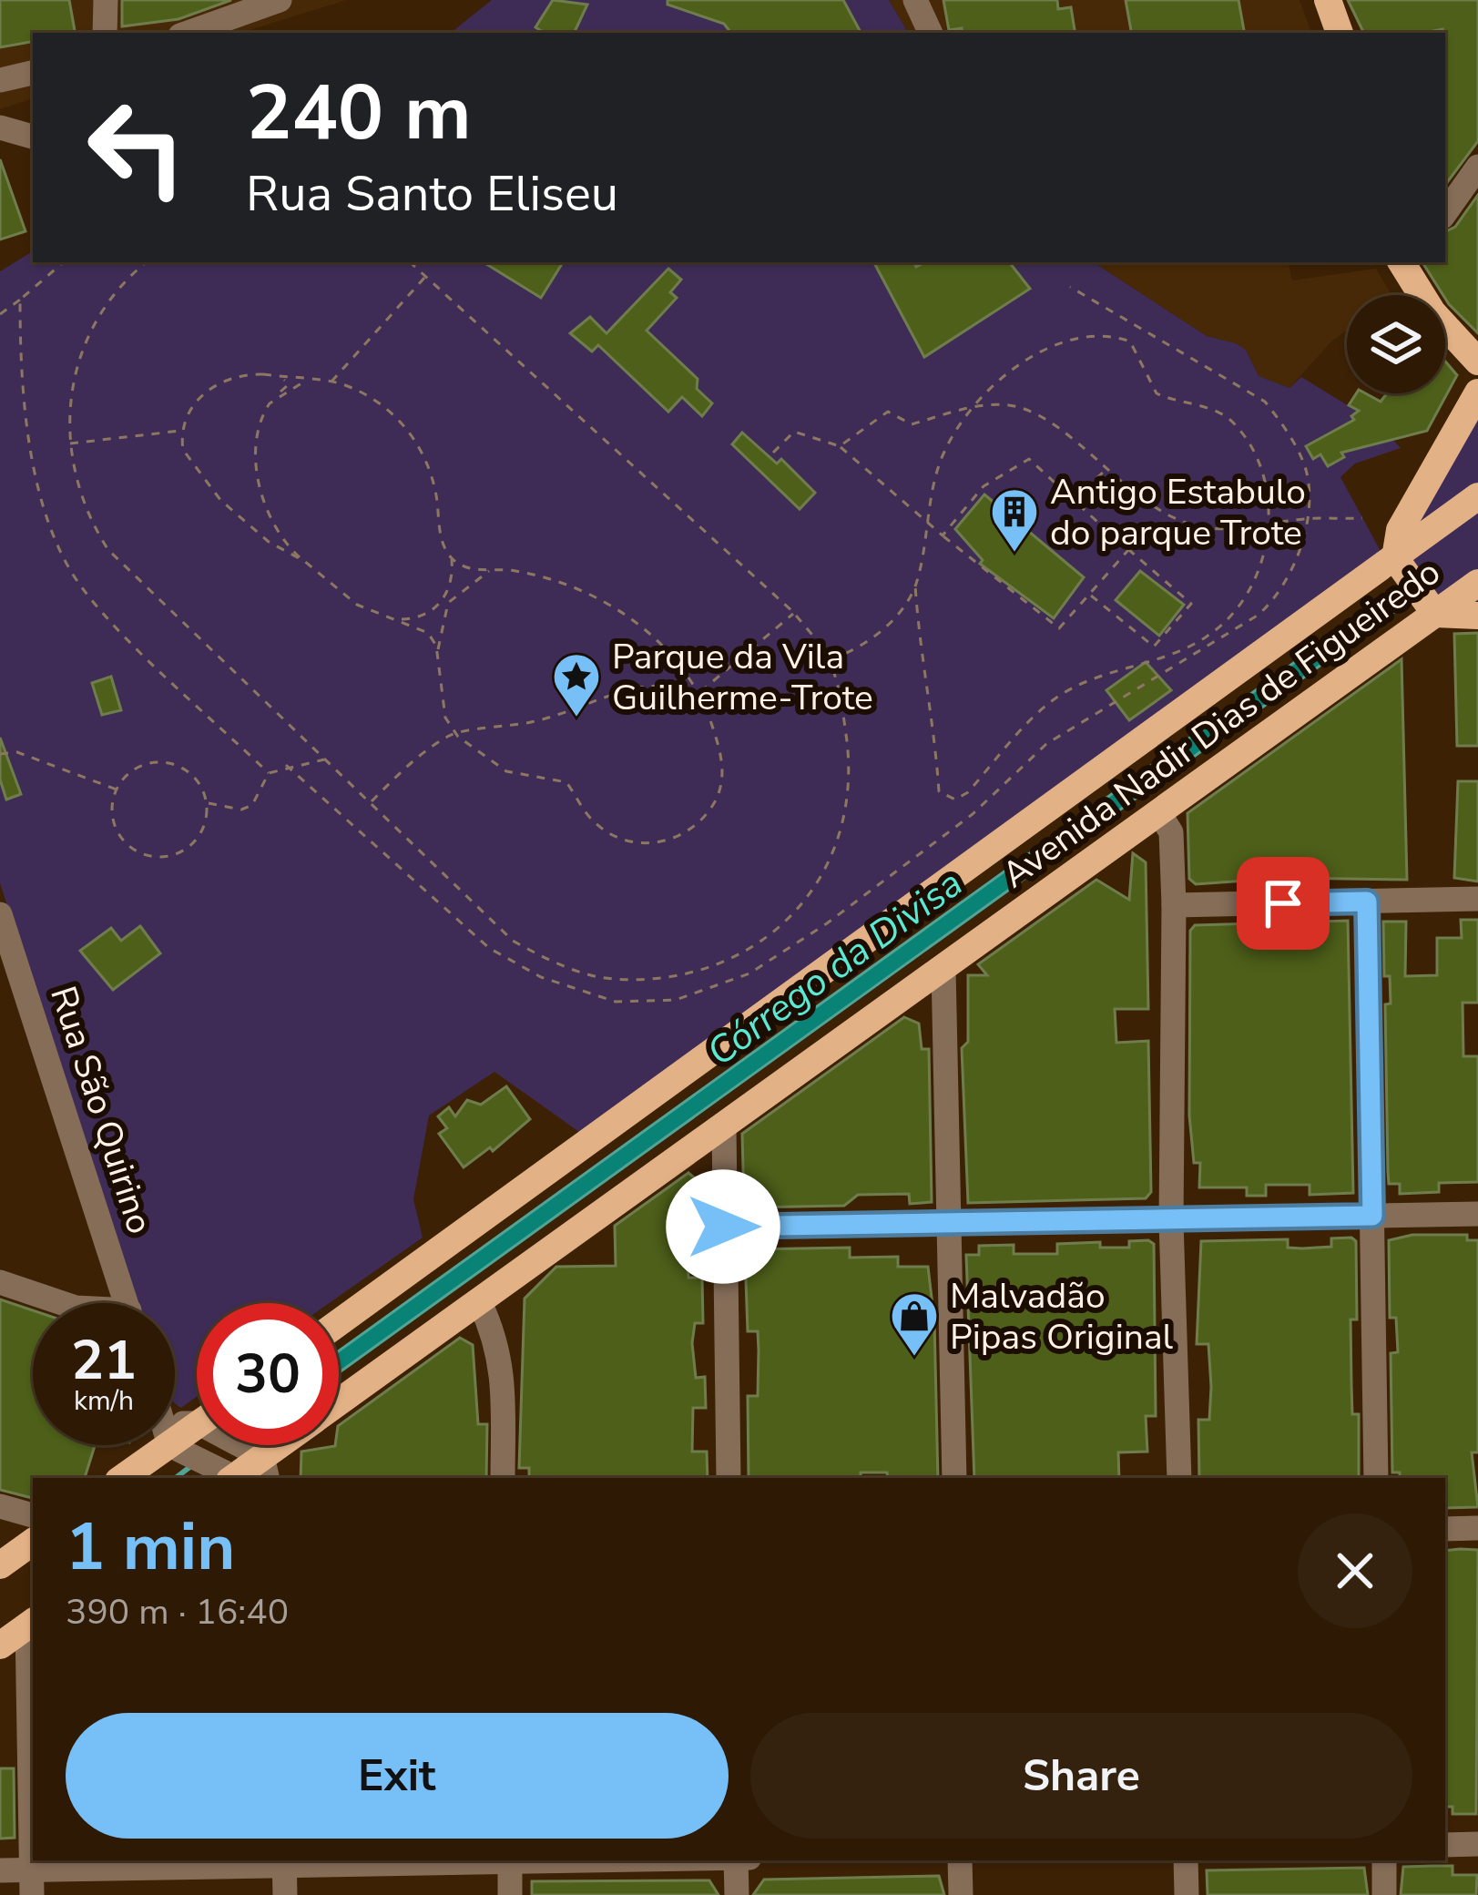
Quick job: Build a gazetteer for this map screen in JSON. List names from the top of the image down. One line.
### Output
{"streets":{"main road":["Avenida Nadir Dias de Figueiredo"],"street":["Rua São Quirino"]},"water":["Córrego da Divisa"],"places":{"building":["Antigo Estabulo do parque Trote"],"place":["Parque da Vila Guilherme-Trote"],"shop":["Malvadão Pipas Original"]},"page":{"turn":["240 m","Rua Santo Eliseu"],"speed":"21 km/h","limit":"30","heading":["1 min","390 m · 16:40"],"buttons":["Exit","Share"]}}
